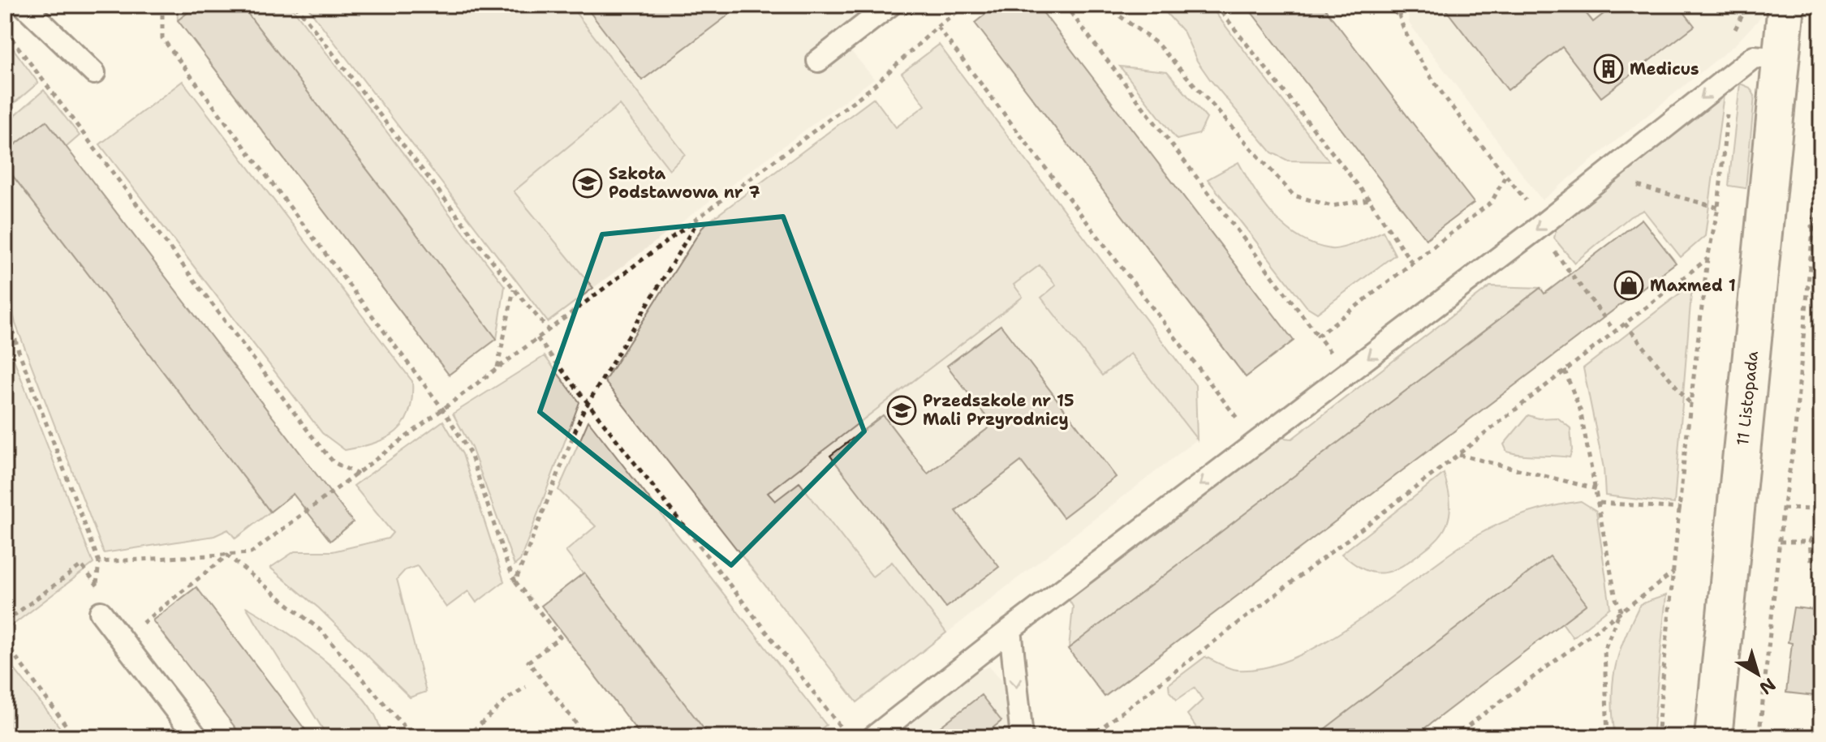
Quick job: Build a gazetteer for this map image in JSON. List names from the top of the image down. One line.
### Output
{"streets":{"street":["11 Listopada"]},"places":{"building":["Medicus"],"school or university":["Szkoła Podstawowa nr 7","Przedszkole nr 15 Mali Przyrodnicy"],"shop":["Maxmed 1"]},"north":"bottom right"}
